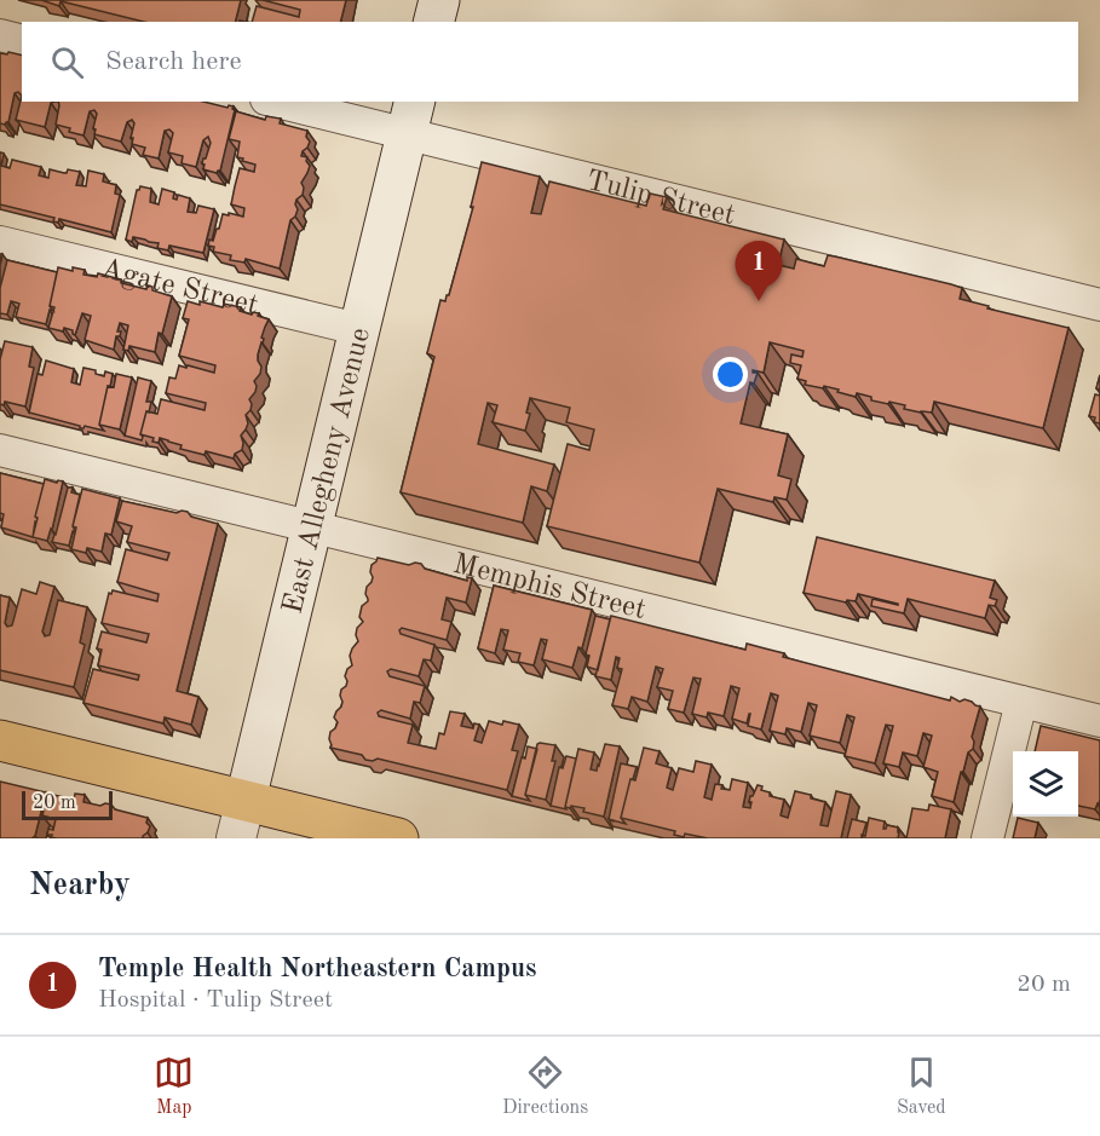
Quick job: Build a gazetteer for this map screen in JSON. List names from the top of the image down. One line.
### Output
{"streets":{"main road":["East Allegheny Avenue"],"street":["Tulip Street","Agate Street","Memphis Street"]},"crossings":[["Tulip Street","East Allegheny Avenue"],["Agate Street","East Allegheny Avenue"],["East Allegheny Avenue","Memphis Street"]],"scale_bar":"20 m","page":{"search":"Search here","pins":"1","scale":"20 m","heading":"Nearby","list":[{"mark":"1","name":"Temple Health Northeastern Campus","note":"Hospital · Tulip Street","value":"20 m"}],"nav":["Map","Directions","Saved"]}}
